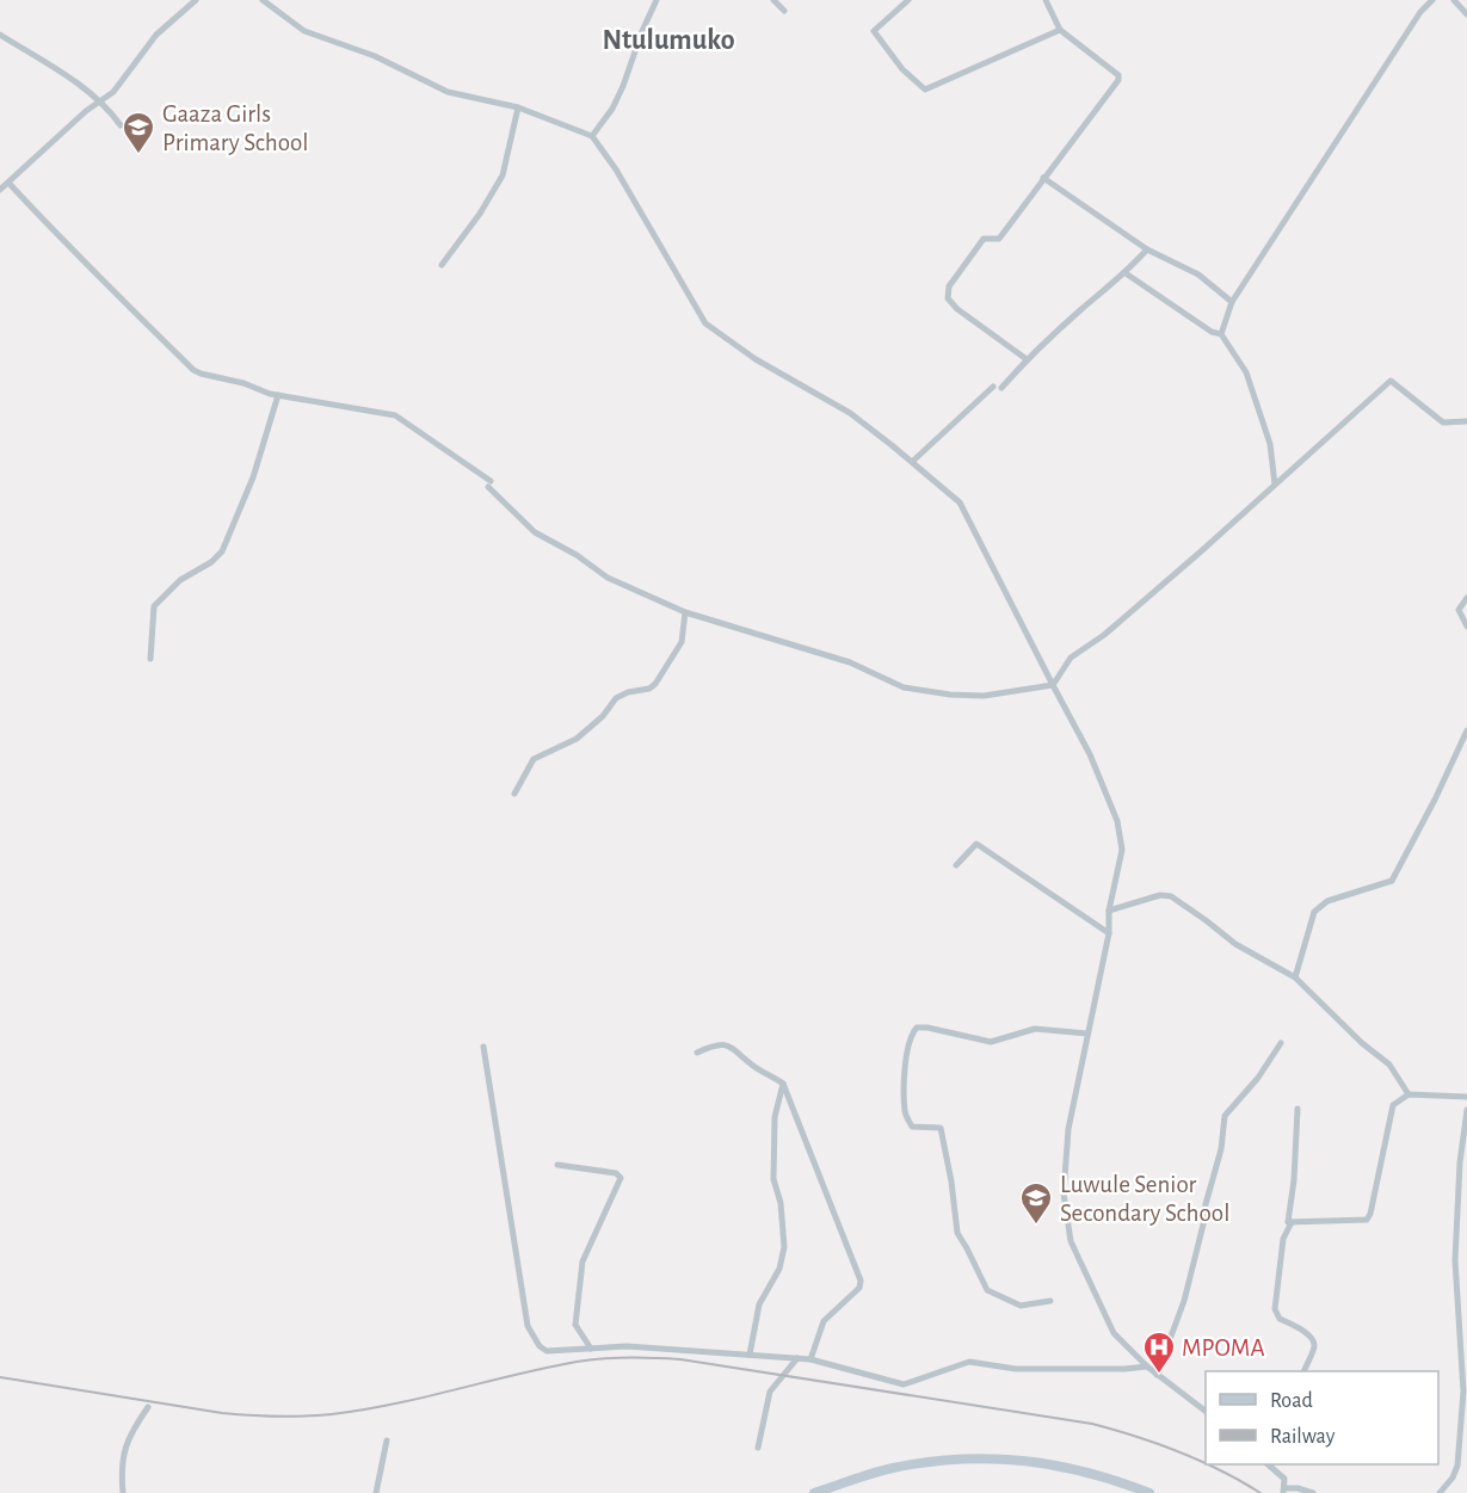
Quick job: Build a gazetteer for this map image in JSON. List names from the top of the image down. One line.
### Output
{"districts":["Ntulumuko"],"places":{"school or university":["Gaaza Girls Primary School","Luwule Senior Secondary School"],"hospital":["MPOMA"]},"legend":["Road","Railway"]}
